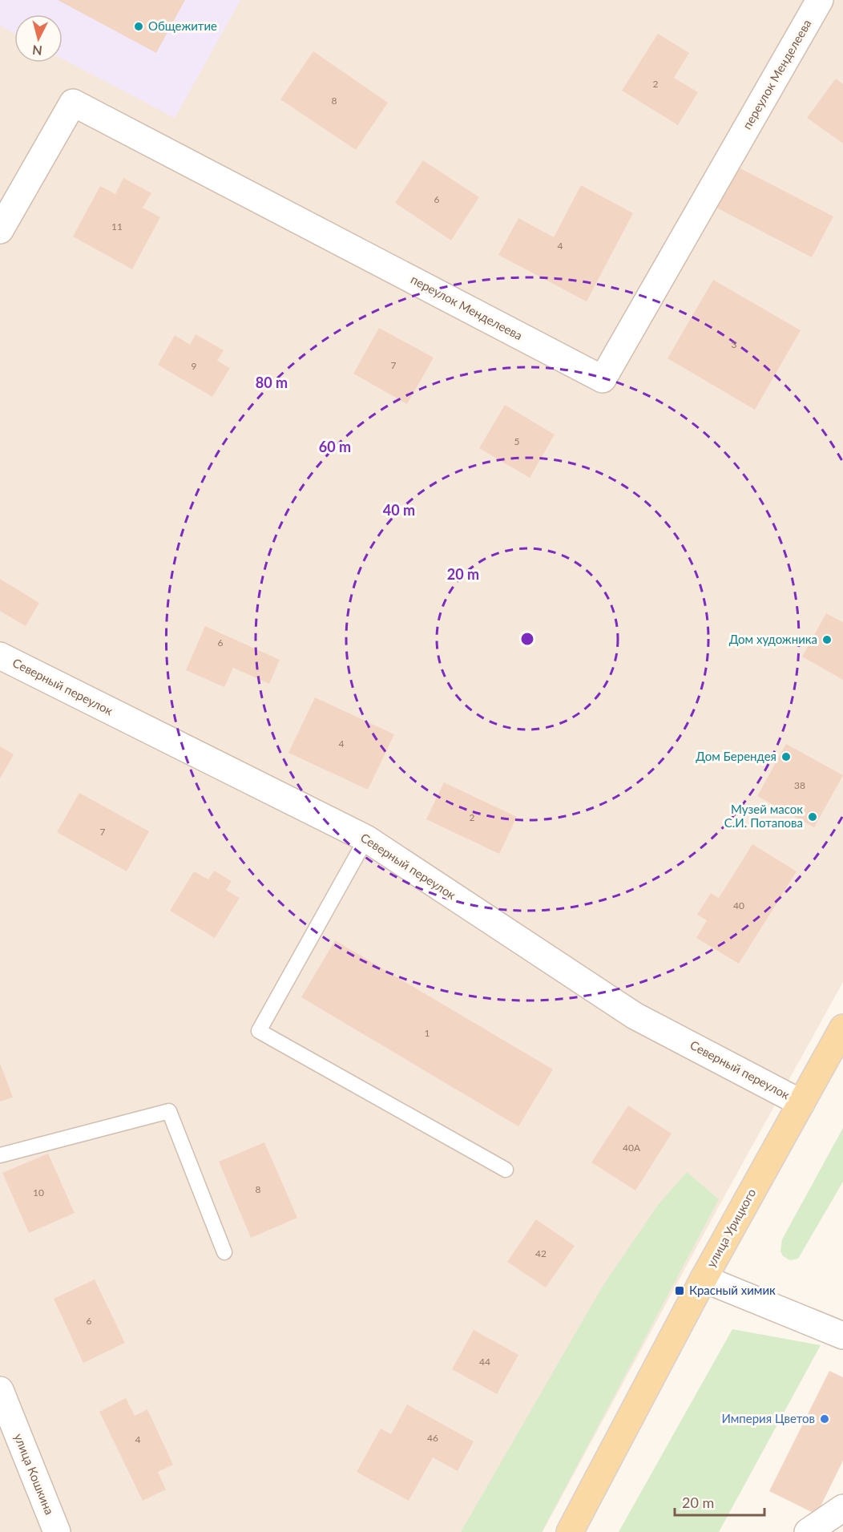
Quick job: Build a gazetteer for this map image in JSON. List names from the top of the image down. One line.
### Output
{"streets":{"main road":["улица Урицкого"],"street":["переулок Менделеева","Северный переулок","улица Кошкина"]},"crossings":[["Северный переулок","улица Урицкого"]],"places":{"other":["Общежитие","Дом художника","Дом Берендея","Музей масок С.И. Потапова","Империя Цветов"],"transit":["Красный химик"]},"house_numbers":["2","8","6","11","4","3","7","9","5","6","4","38","2","7","40","1","40А","8","10","42","6","44","46","4"],"scale_bar":"20 m","north":"bottom","rings":["80 m","60 m","40 m","20 m"]}
